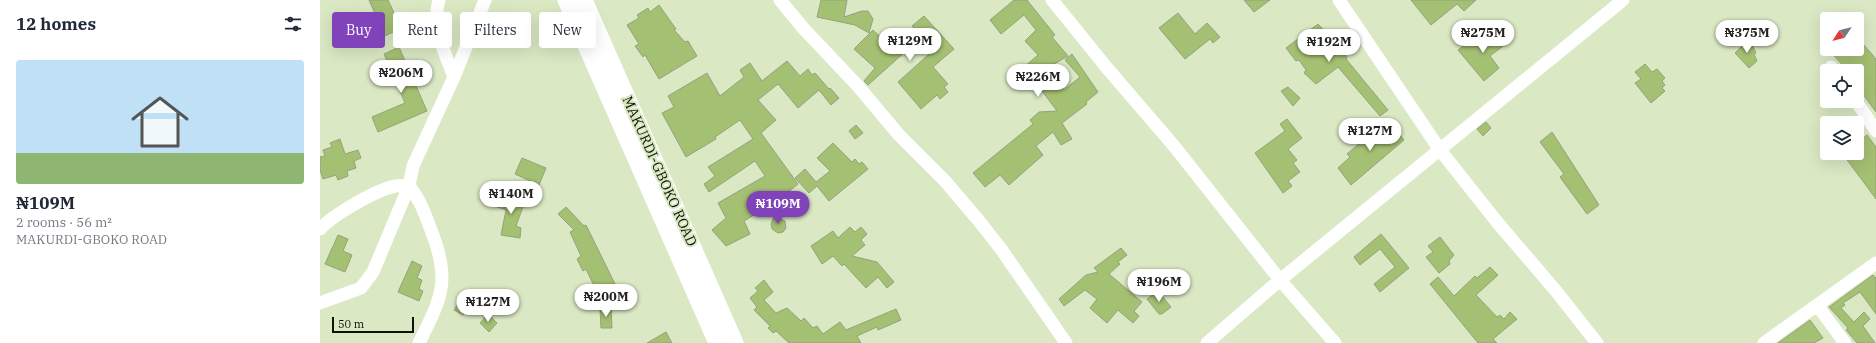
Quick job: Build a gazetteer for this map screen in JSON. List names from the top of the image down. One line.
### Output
{"streets":{"main road":["MAKURDI-GBOKO ROAD"]},"scale_bar":"50 m","north":"bottom left","page":{"heading":"12 homes","chip":["Buy","Rent","Filters","New"],"price":["₦275M","₦375M","₦129M","₦192M","₦206M","₦226M","₦127M","₦140M","₦109M","₦196M","₦200M","₦127M"],"list":[{"name":"₦109M","note":"2 rooms · 56 m² · MAKURDI-GBOKO ROAD"}],"scale":"50 m"}}
